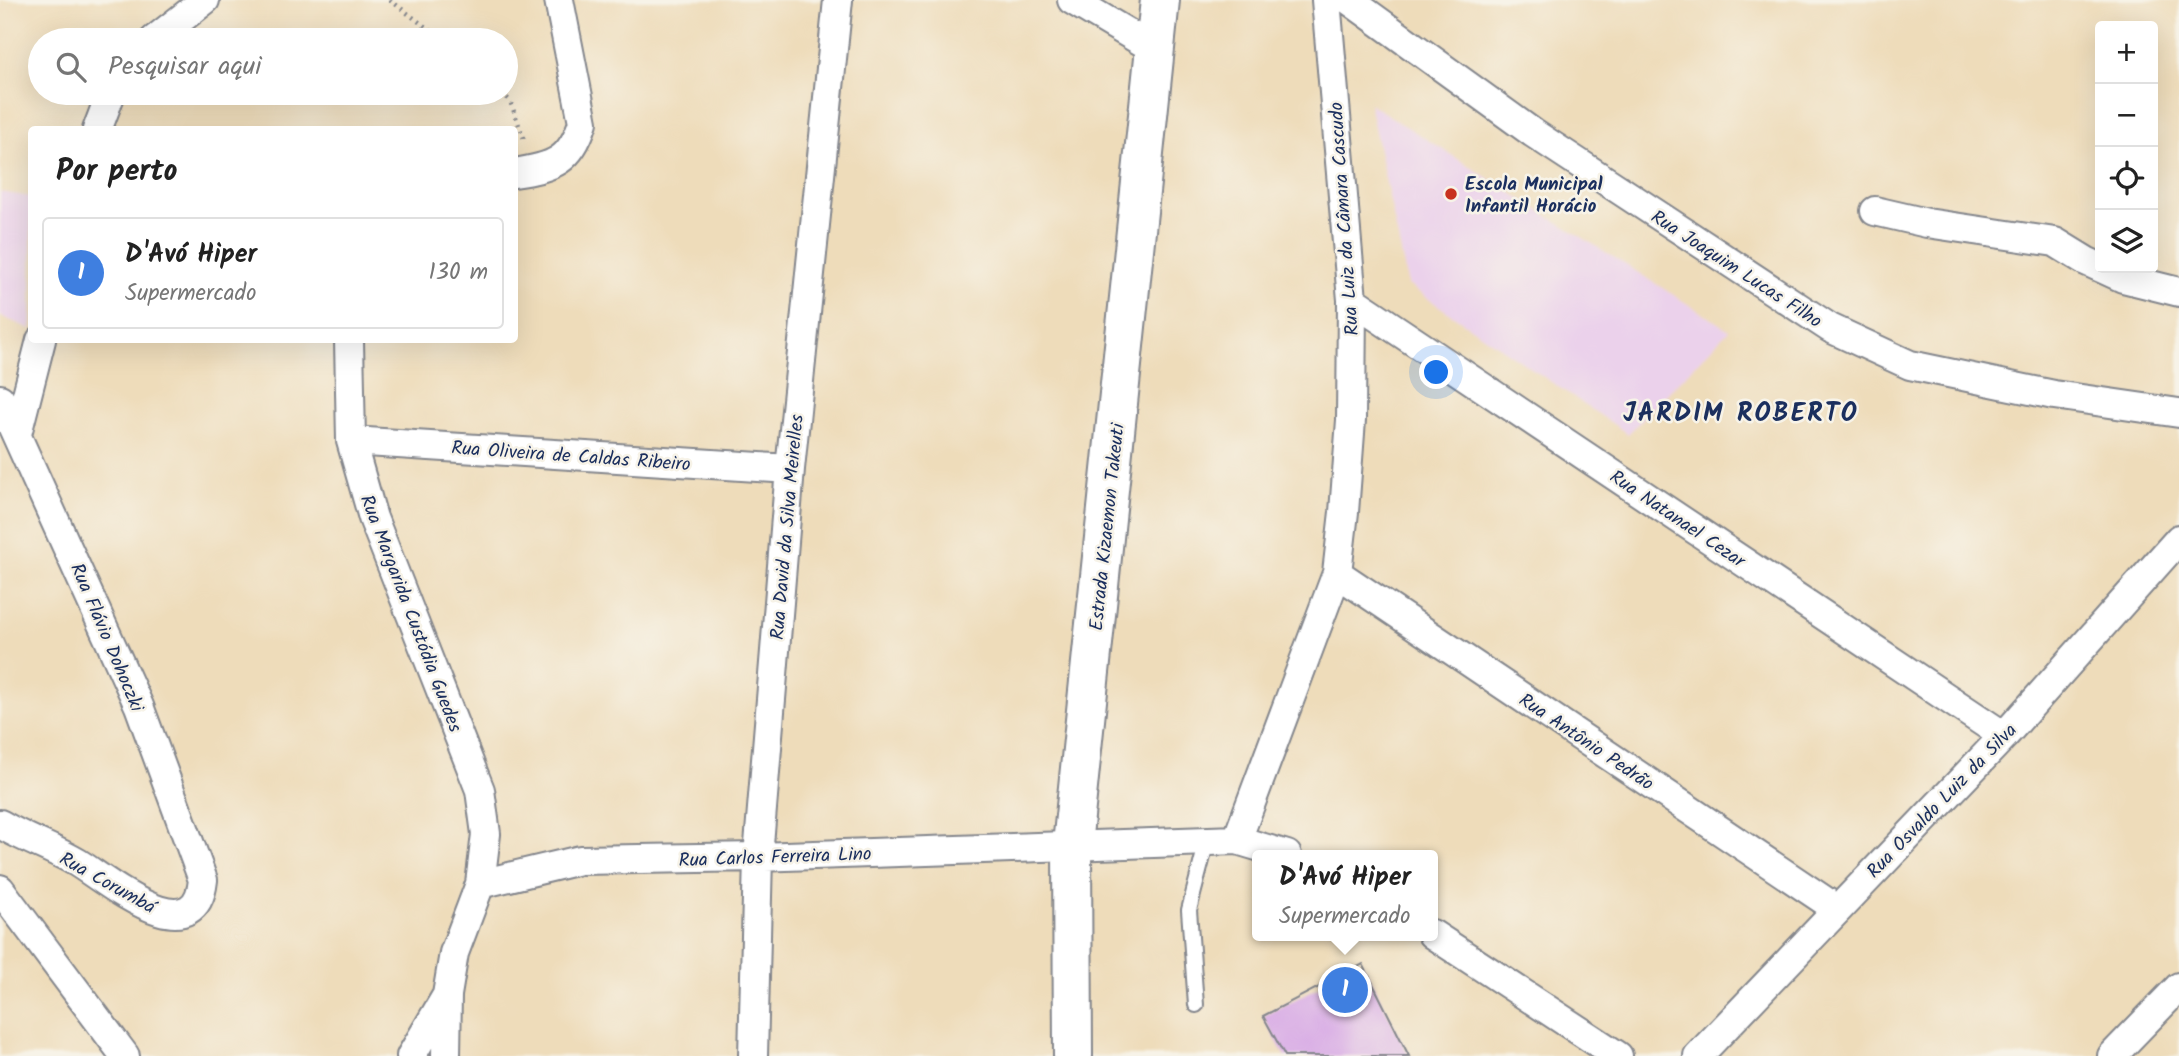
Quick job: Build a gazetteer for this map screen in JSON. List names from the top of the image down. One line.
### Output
{"streets":{"main road":["Estrada Kizaemon Takeuti"],"street":["Rua Luiz da Câmara Cascudo","Rua Joaquim Lucas Filho","Rua Oliveira de Caldas Ribeiro","Rua Natanael Cezar","Rua David da Silva Meirelles","Rua Margarida Custódia Guedes","Rua Flávio Dohoczki","Rua Antônio Pedrão","Rua Osvaldo Luiz da Silva","Rua Carlos Ferreira Lino","Rua Corumbá"]},"crossings":[["Rua Luiz da Câmara Cascudo","Rua Natanael Cezar"],["Rua Luiz da Câmara Cascudo","Rua Antônio Pedrão"],["Rua Luiz da Câmara Cascudo","Rua Carlos Ferreira Lino"],["Rua Oliveira de Caldas Ribeiro","Rua David da Silva Meirelles"],["Rua Oliveira de Caldas Ribeiro","Rua Margarida Custódia Guedes"],["Rua Natanael Cezar","Rua Osvaldo Luiz da Silva"],["Rua David da Silva Meirelles","Rua Carlos Ferreira Lino"],["Estrada Kizaemon Takeuti","Rua Carlos Ferreira Lino"],["Rua Margarida Custódia Guedes","Rua Carlos Ferreira Lino"],["Rua Flávio Dohoczki","Rua Corumbá"],["Rua Antônio Pedrão","Rua Osvaldo Luiz da Silva"]],"districts":["JARDIM ROBERTO"],"places":["Escola Municipal Infantil Horácio"],"page":{"map_buttons":["+","−"],"search":"Pesquisar aqui","heading":"Por perto","list":[{"mark":"1","name":"D'Avó Hiper","note":"Supermercado","value":"130 m"}],"popup":["D'Avó Hiper","Supermercado"],"pins":"1"}}
